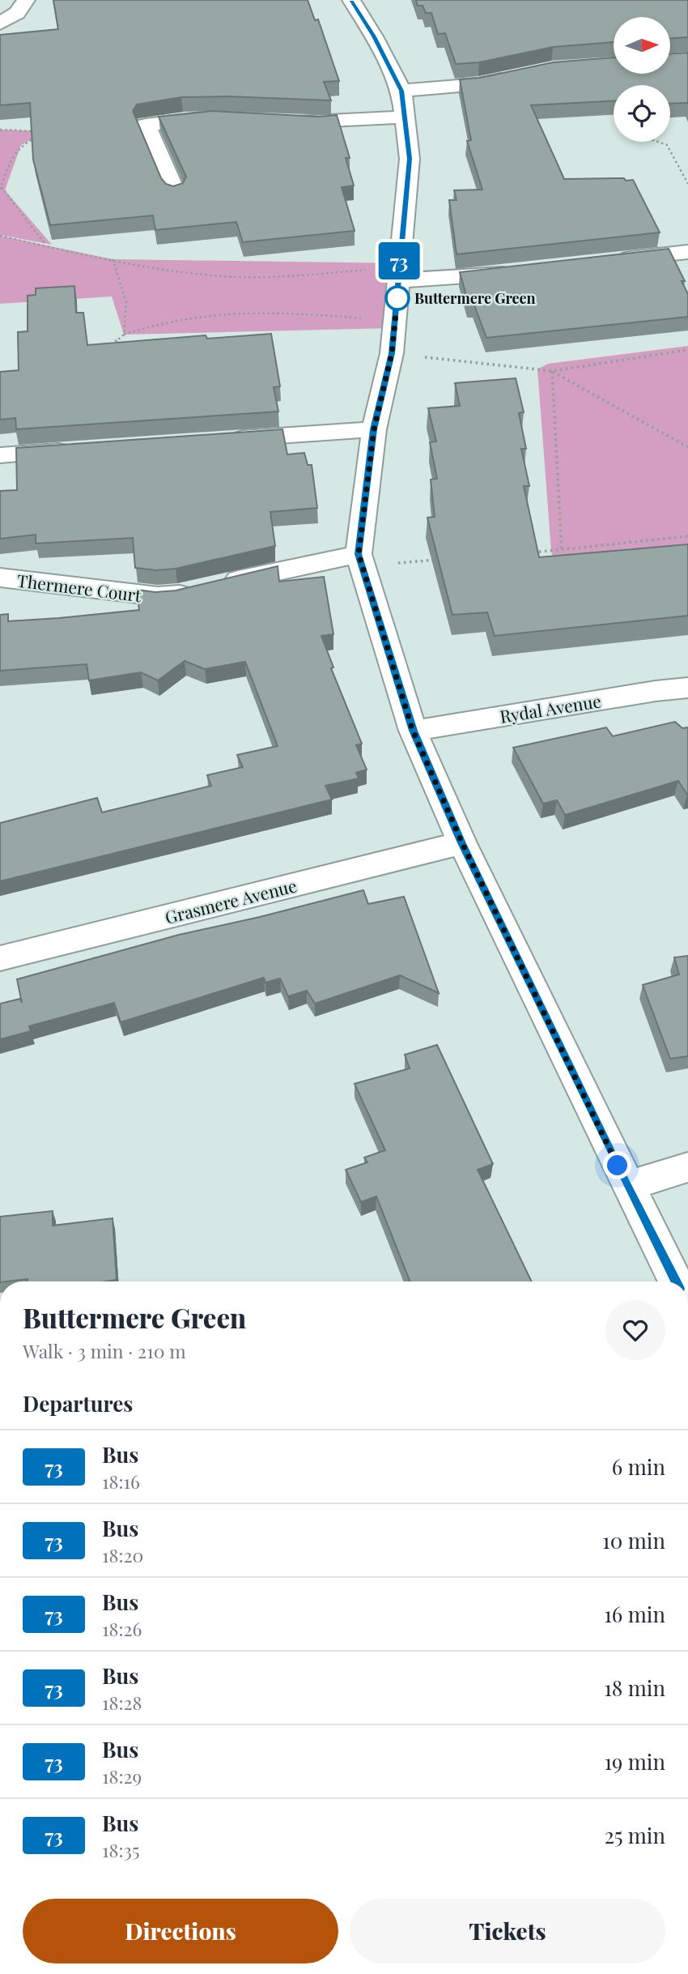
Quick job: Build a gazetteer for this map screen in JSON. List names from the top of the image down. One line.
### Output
{"streets":{"street":["Thermere Court","Rydal Avenue","Grasmere Avenue"]},"places":["Buttermere Green"],"lines":["bus line 73"],"north":"right","page":{"on_map":"73","heading":[["Buttermere Green","Walk · 3 min · 210 m"],"Departures"],"list":[{"mark":"73","name":"Bus","note":"18:16","value":"6 min"},{"mark":"73","name":"Bus","note":"18:20","value":"10 min"},{"mark":"73","name":"Bus","note":"18:26","value":"16 min"},{"mark":"73","name":"Bus","note":"18:28","value":"18 min"},{"mark":"73","name":"Bus","note":"18:29","value":"19 min"},{"mark":"73","name":"Bus","note":"18:35","value":"25 min"}],"buttons":["Directions","Tickets"]}}
